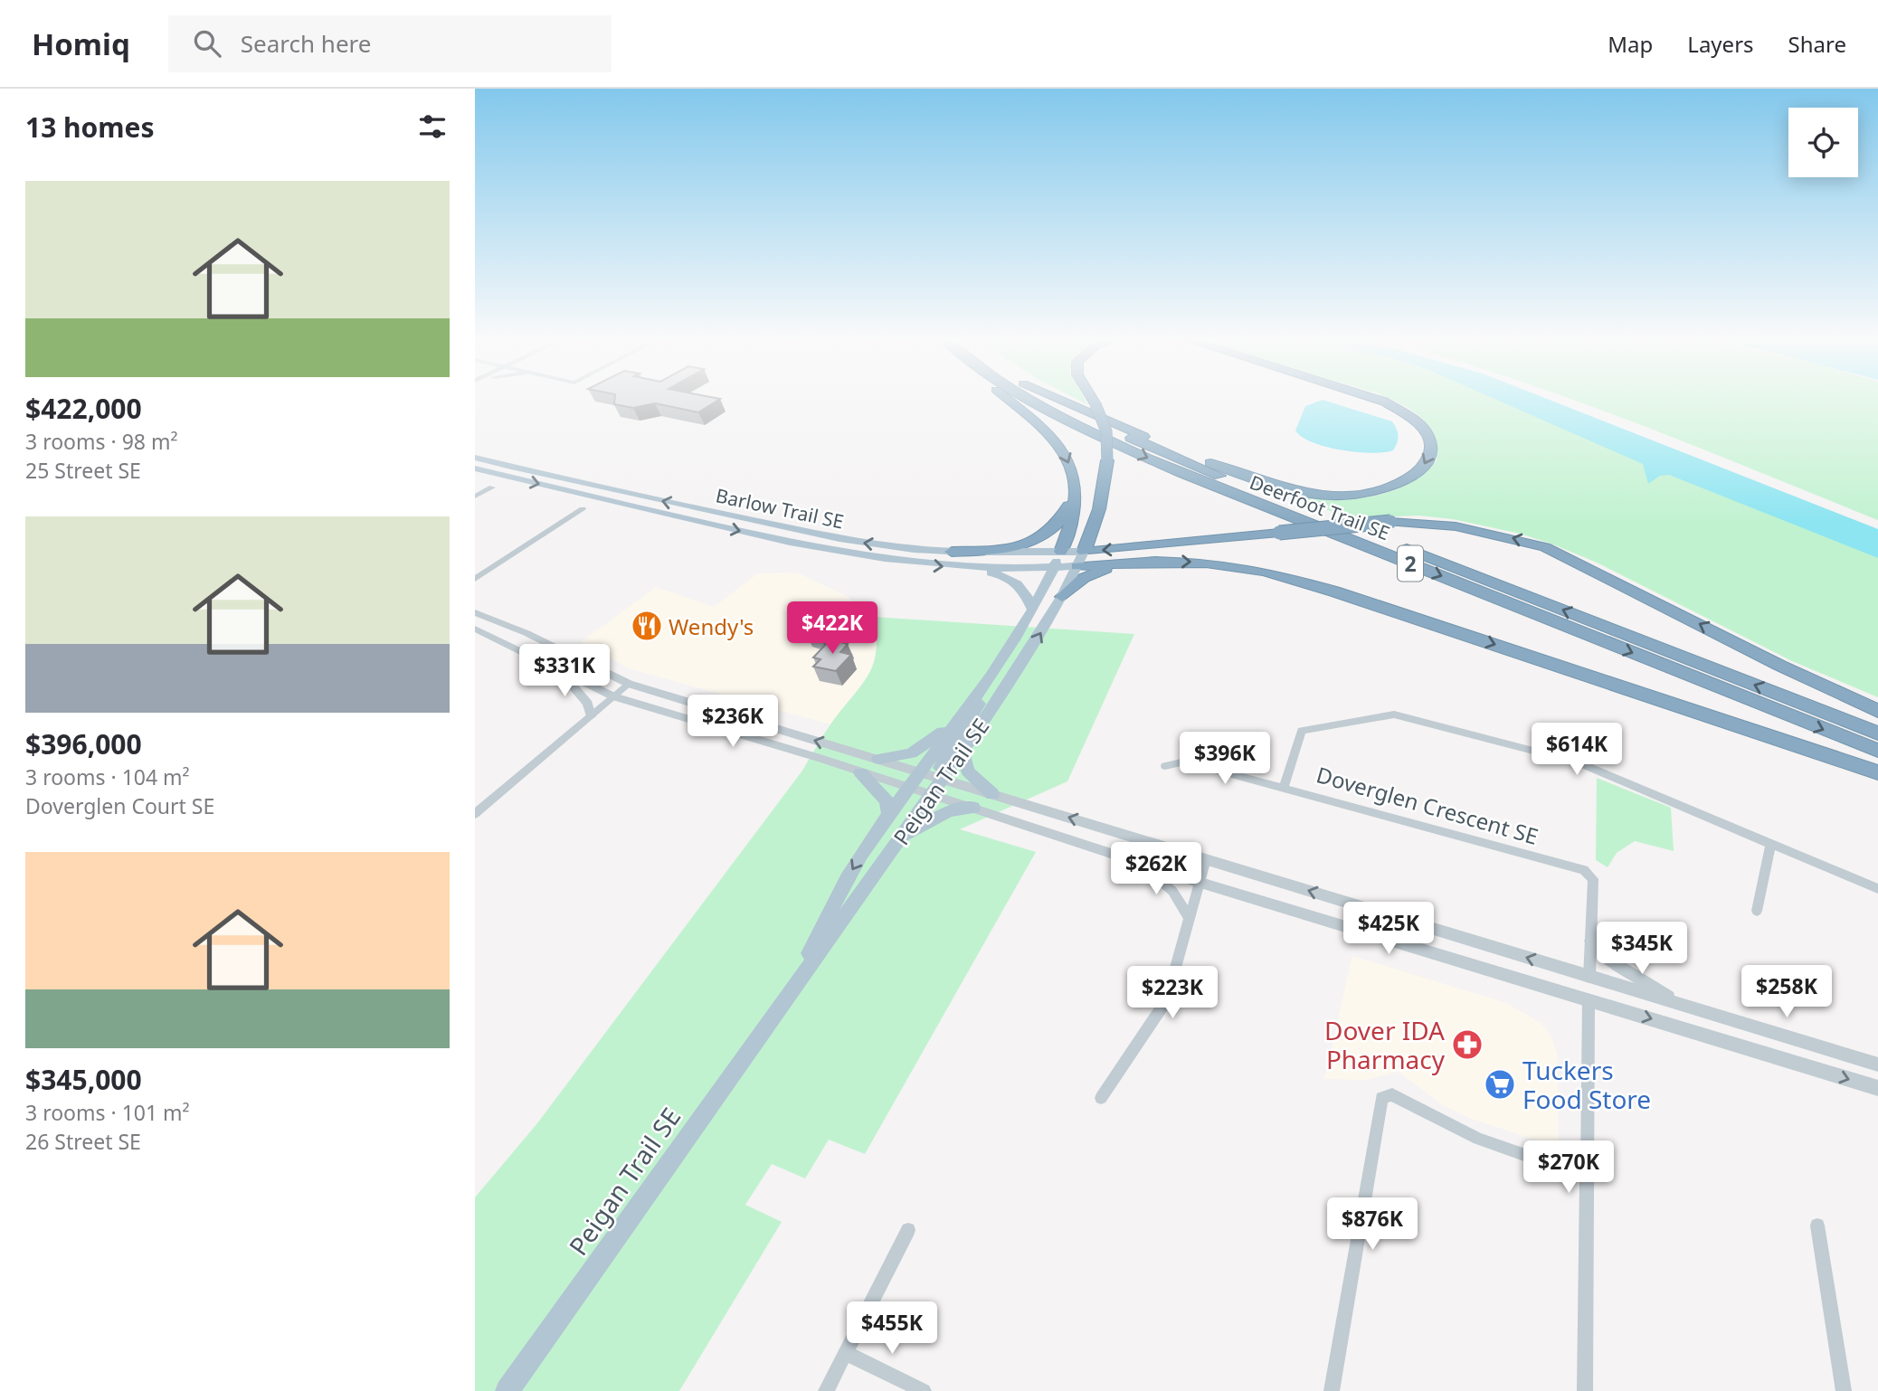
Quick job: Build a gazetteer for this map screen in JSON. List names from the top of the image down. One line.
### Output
{"streets":{"highway":["Deerfoot Trail SE","2"],"main road":["Barlow Trail SE","Peigan Trail SE"],"street":["Doverglen Crescent SE"]},"crossings":[["Barlow Trail SE","Peigan Trail SE"]],"places":{"restaurant":["Wendy's"],"pharmacy":["Dover IDA Pharmacy"],"supermarket":["Tuckers Food Store"]},"page":{"header":"Homiq","search":"Search here","nav":["Map","Layers","Share"],"heading":"13 homes","list":[{"name":"$422,000","note":"3 rooms · 98 m² · 25 Street SE"},{"name":"$396,000","note":"3 rooms · 104 m² · Doverglen Court SE"},{"name":"$345,000","note":"3 rooms · 101 m² · 26 Street SE"}],"price":["$422K","$331K","$236K","$614K","$396K","$262K","$425K","$345K","$258K","$223K","$270K","$876K","$455K"]}}
